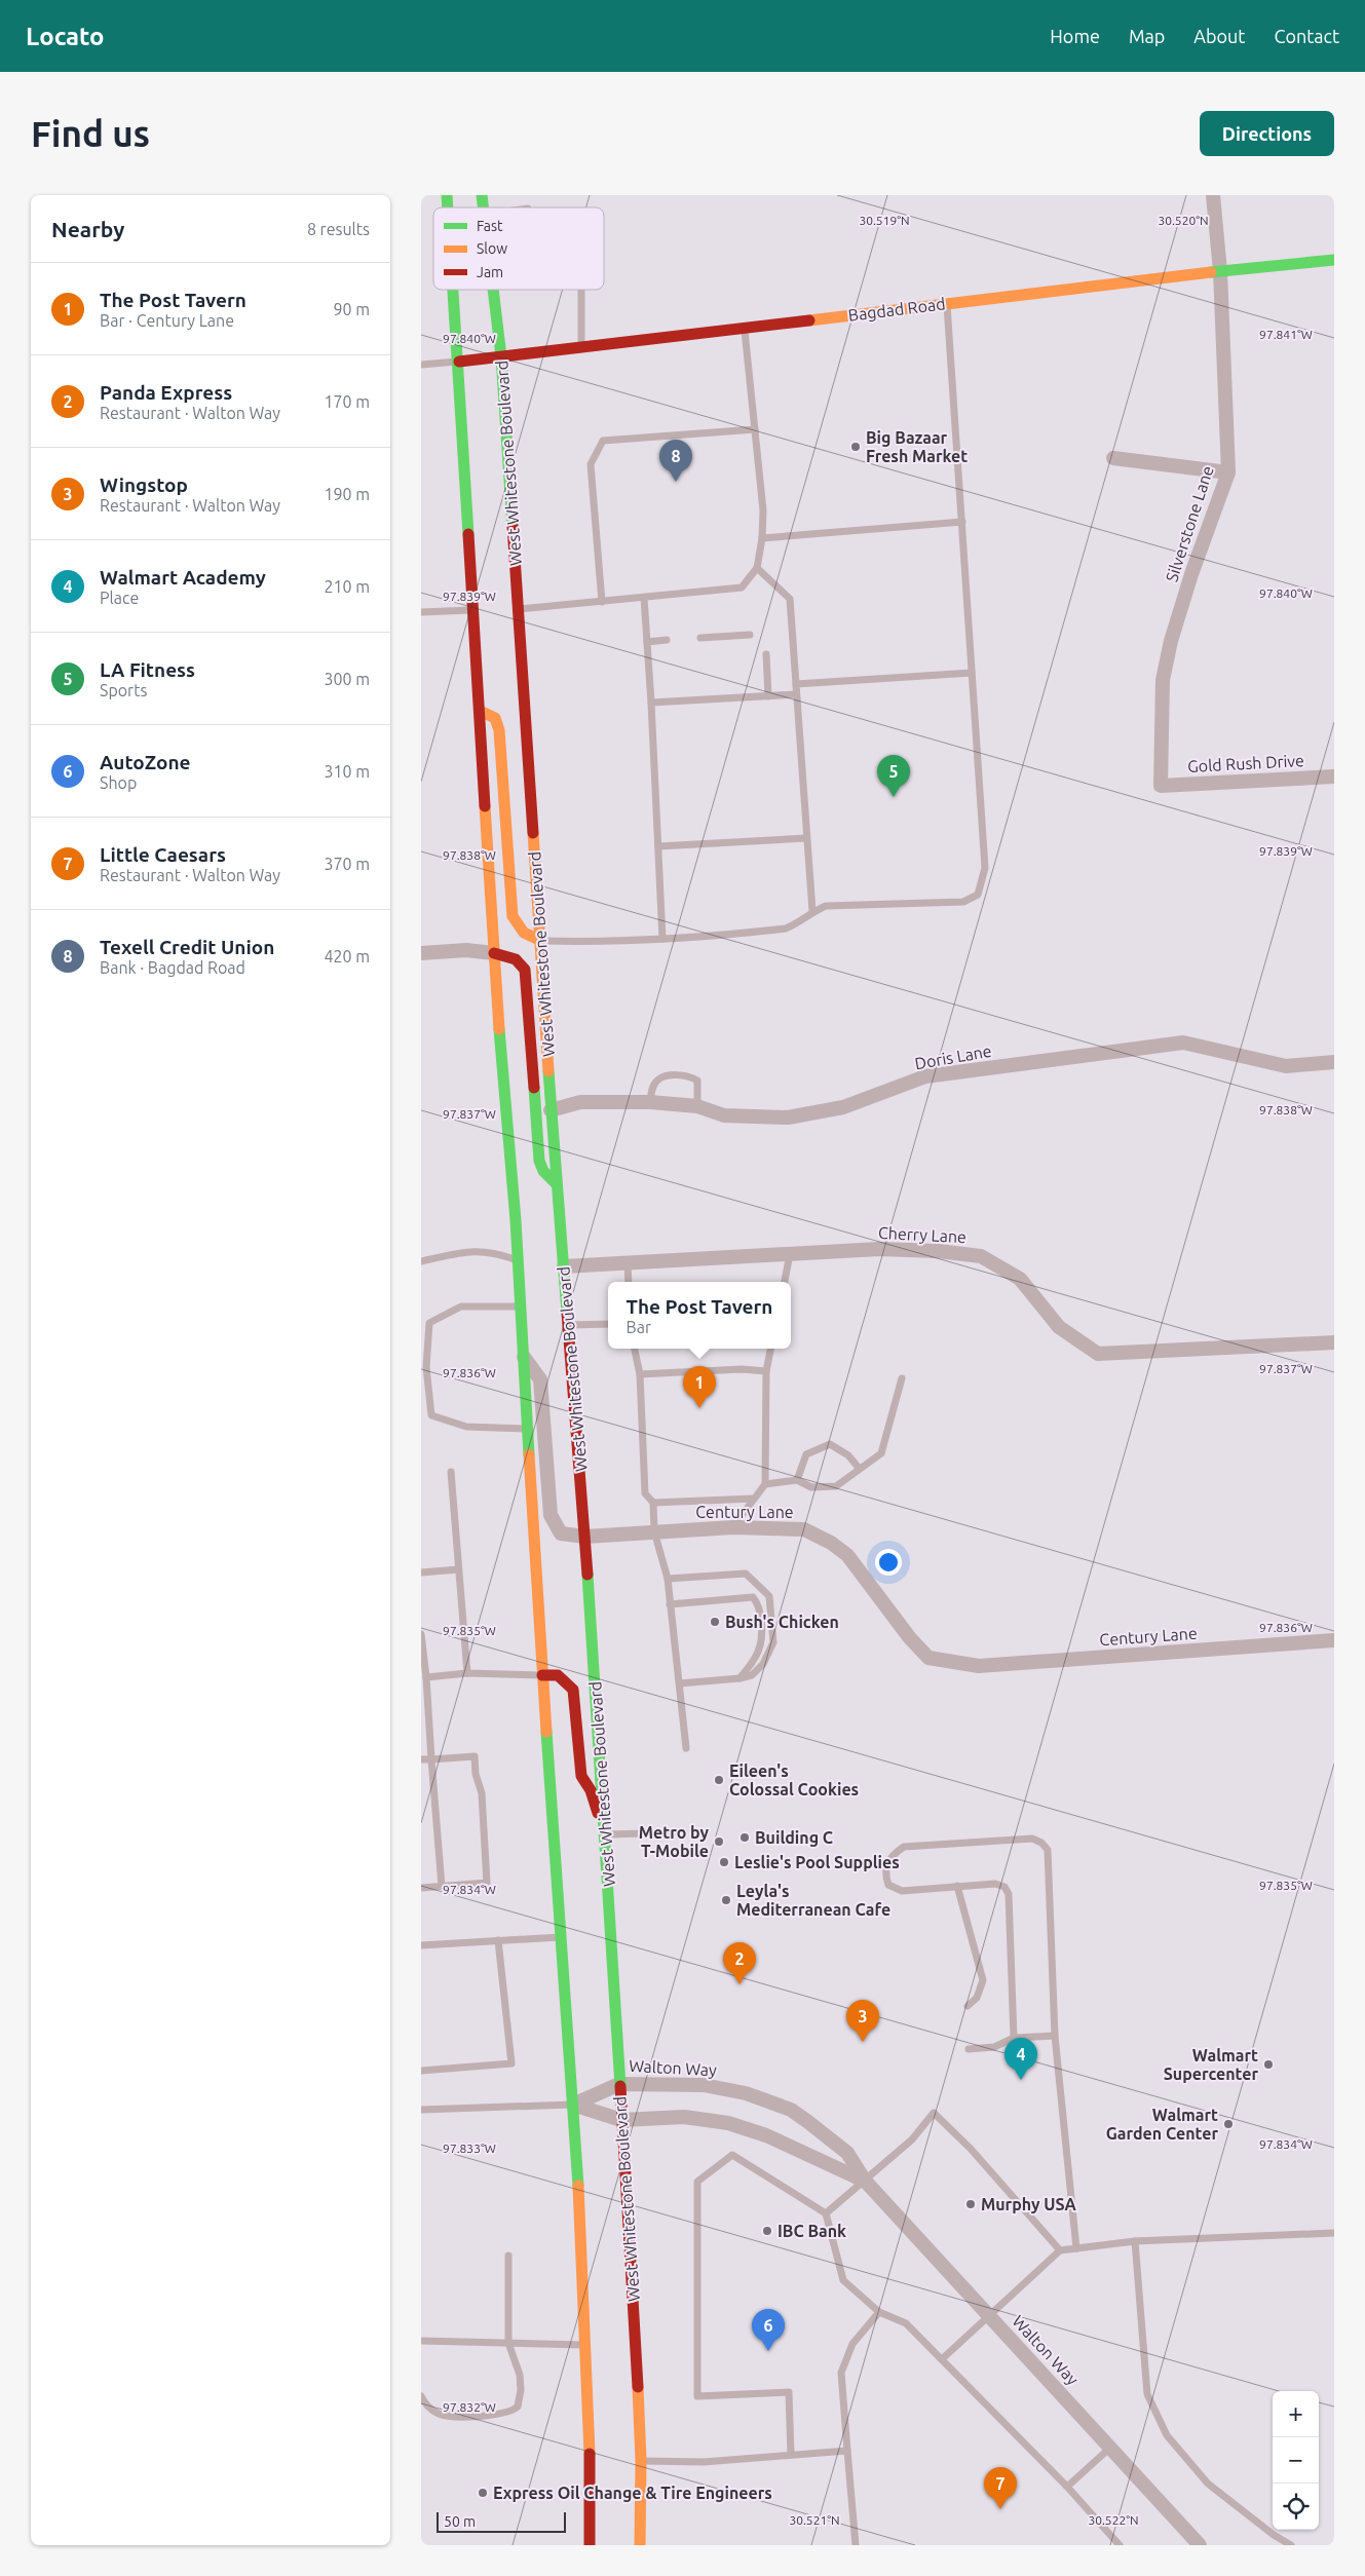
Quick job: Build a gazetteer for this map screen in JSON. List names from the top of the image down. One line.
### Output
{"streets":{"main road":["Bagdad Road","West Whitestone Boulevard"],"street":["Silverstone Lane","Gold Rush Drive","Doris Lane","Cherry Lane","Century Lane","Walton Way"]},"crossings":[["Bagdad Road","West Whitestone Boulevard"],["Bagdad Road","Silverstone Lane"],["West Whitestone Boulevard","Doris Lane"],["West Whitestone Boulevard","Cherry Lane"],["West Whitestone Boulevard","Century Lane"],["West Whitestone Boulevard","Walton Way"],["Silverstone Lane","Gold Rush Drive"]],"places":["Big Bazaar Fresh Market","Bush's Chicken","Eileen's Colossal Cookies","Building C","Metro by T-Mobile","Leslie's Pool Supplies","Leyla's Mediterranean Cafe","Walmart Supercenter","Walmart Garden Center","Murphy USA","IBC Bank","Express Oil Change & Tire Engineers"],"legend":["Fast","Slow","Jam"],"scale_bar":"50 m","page":{"header":"Locato","nav":["Home","Map","About","Contact"],"buttons":"Directions","title":"Find us","heading":["Nearby","8 results"],"list":[{"mark":"1","name":"The Post Tavern","note":"Bar · Century Lane","value":"90 m"},{"mark":"2","name":"Panda Express","note":"Restaurant · Walton Way","value":"170 m"},{"mark":"3","name":"Wingstop","note":"Restaurant · Walton Way","value":"190 m"},{"mark":"4","name":"Walmart Academy","note":"Place","value":"210 m"},{"mark":"5","name":"LA Fitness","note":"Sports","value":"300 m"},{"mark":"6","name":"AutoZone","note":"Shop","value":"310 m"},{"mark":"7","name":"Little Caesars","note":"Restaurant · Walton Way","value":"370 m"},{"mark":"8","name":"Texell Credit Union","note":"Bank · Bagdad Road","value":"420 m"}],"pins":["8","5","1","2","3","4","6","7"],"popup":["The Post Tavern","Bar"],"map_buttons":["+","−"],"scale":"50 m"},"coordinates":["30.519°N","30.520°N","97.841°W","97.840°W","97.839°W","97.838°W","97.837°W","97.836°W","97.835°W","97.834°W","97.833°W","97.832°W","30.521°N","30.522°N"]}
